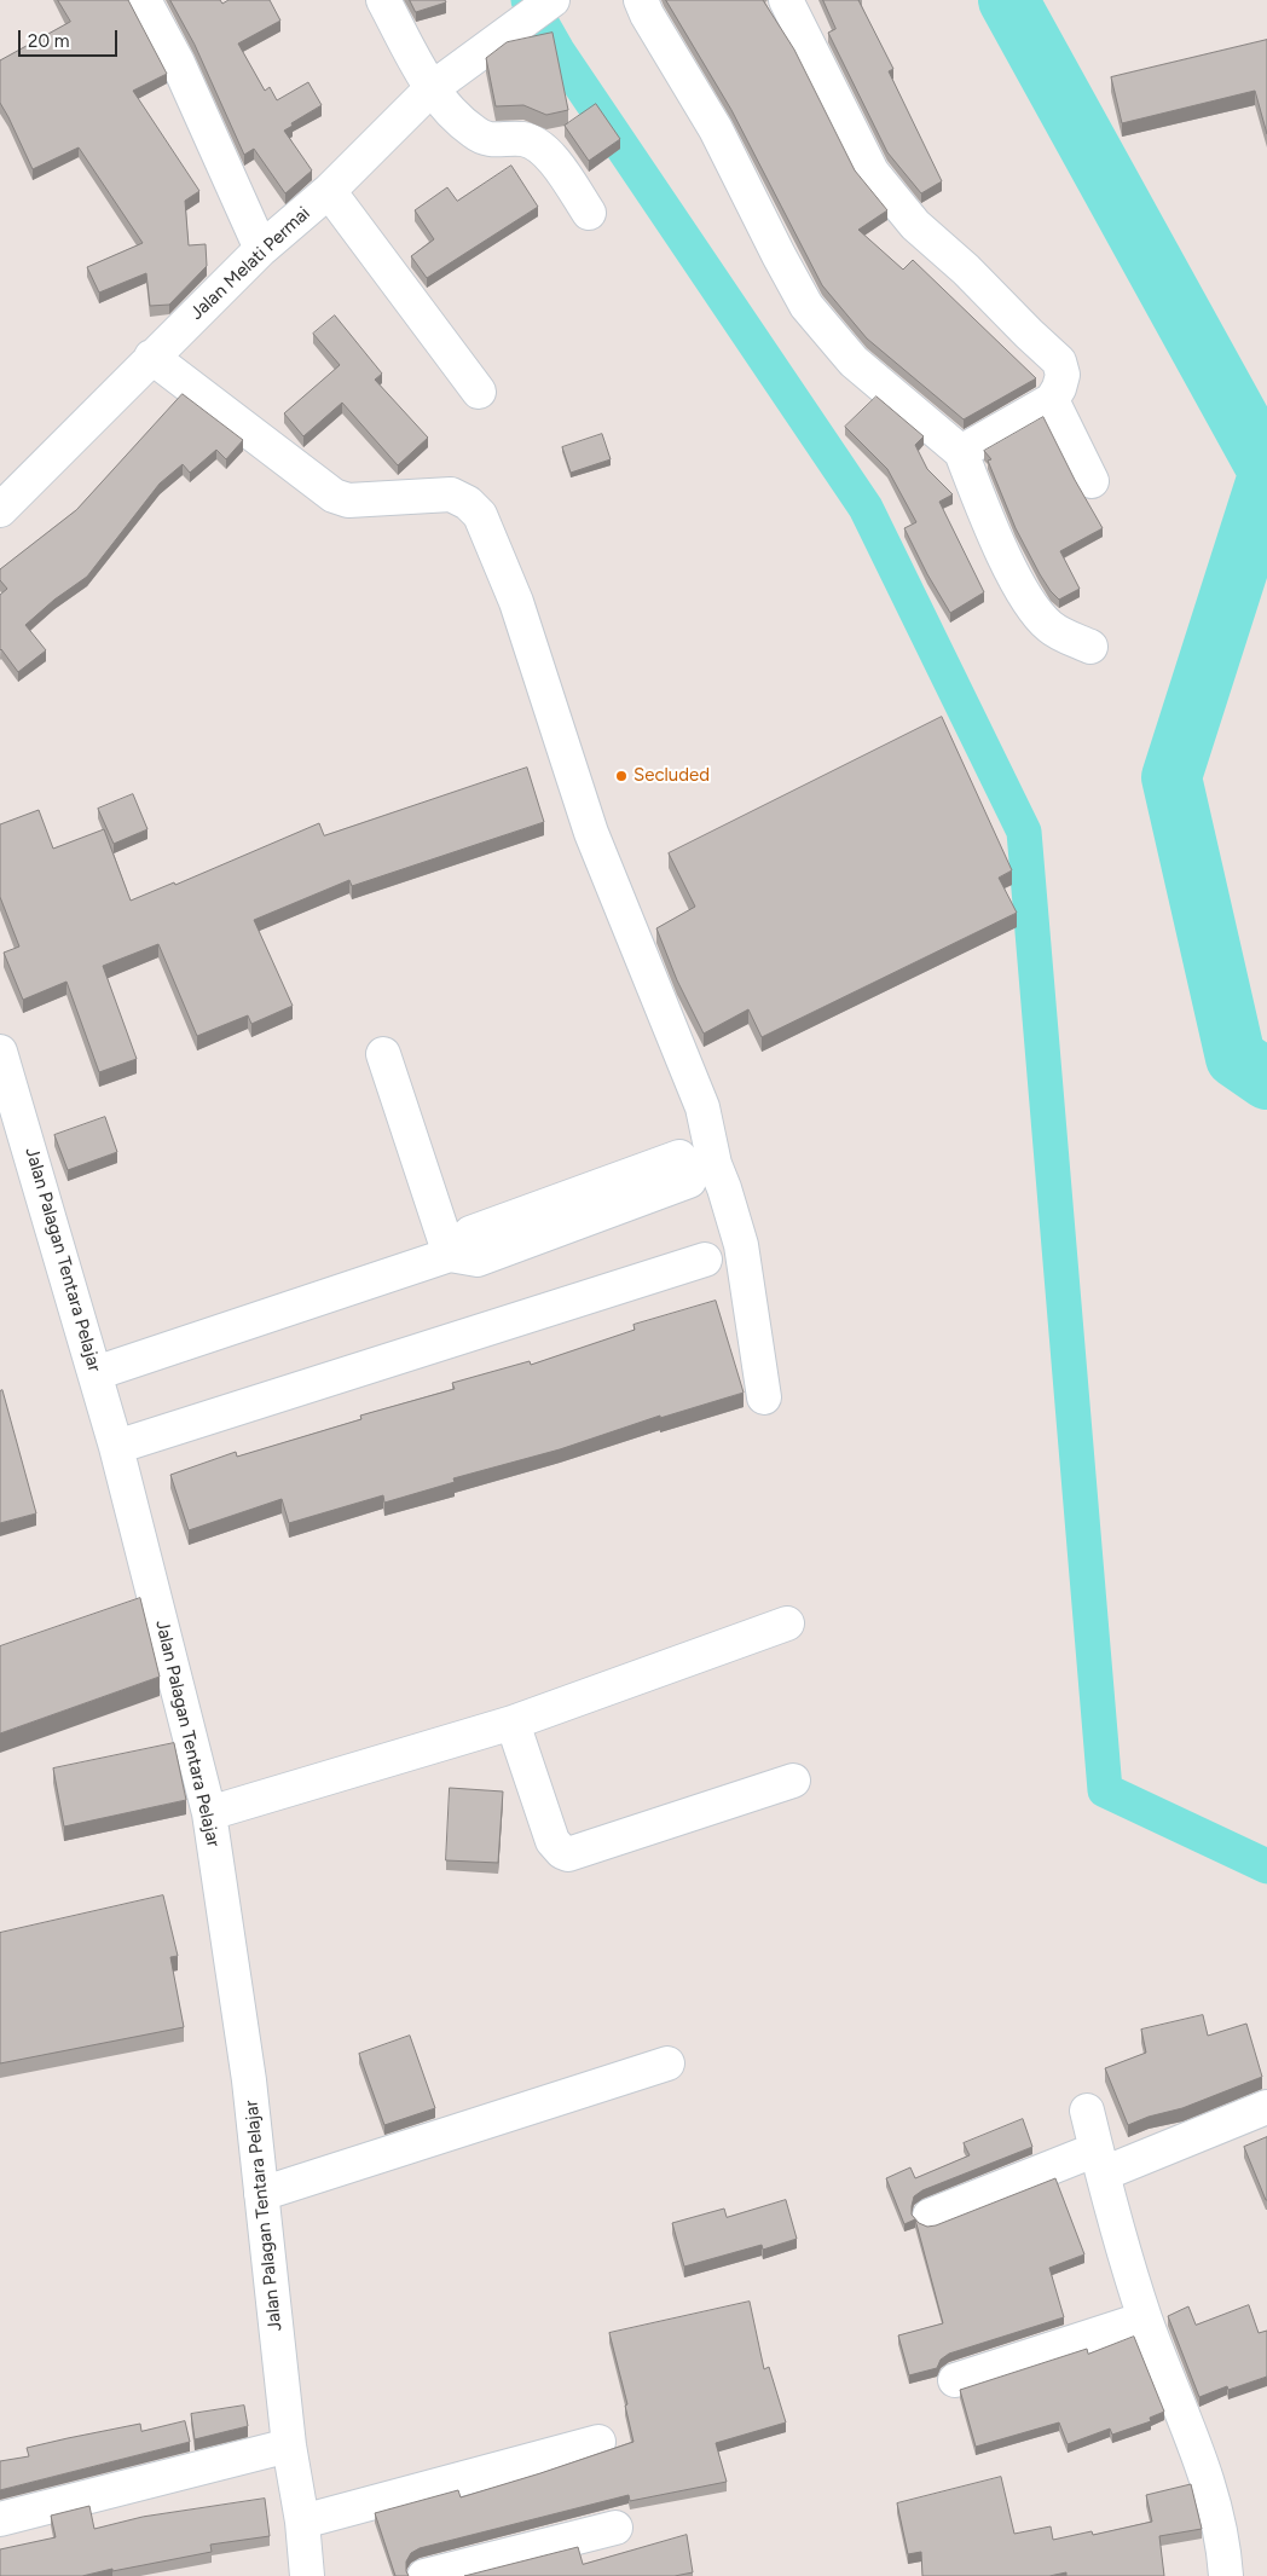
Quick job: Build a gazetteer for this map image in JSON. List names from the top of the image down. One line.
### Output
{"streets":{"street":["Jalan Melati Permai","Jalan Palagan Tentara Pelajar"]},"places":["Secluded"],"scale_bar":"20 m"}
